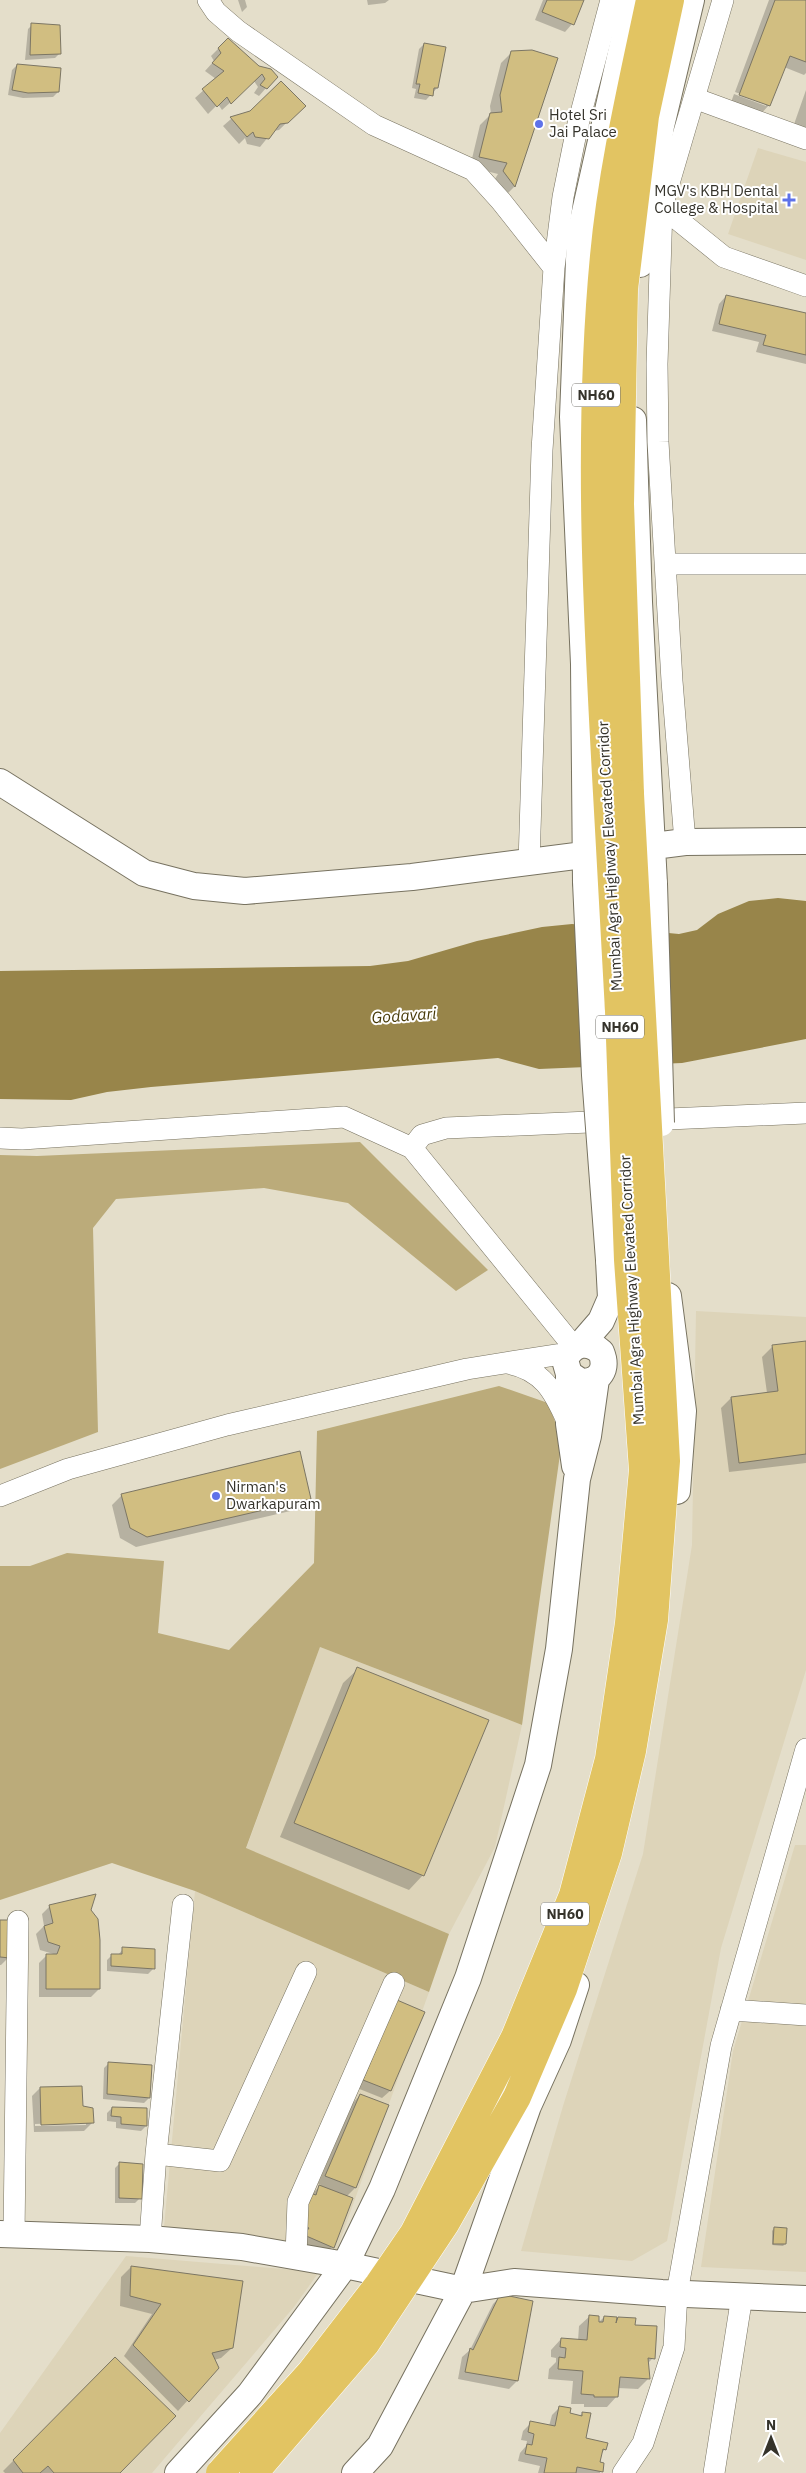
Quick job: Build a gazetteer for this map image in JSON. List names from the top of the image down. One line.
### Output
{"streets":{"highway":["NH60","Mumbai Agra Highway Elevated Corridor"]},"water":["Godavari"],"places":{"other":["Hotel Sri Jai Palace","Nirman's Dwarkapuram"],"health":["MGV's KBH Dental College & Hospital"]},"north":"top"}
